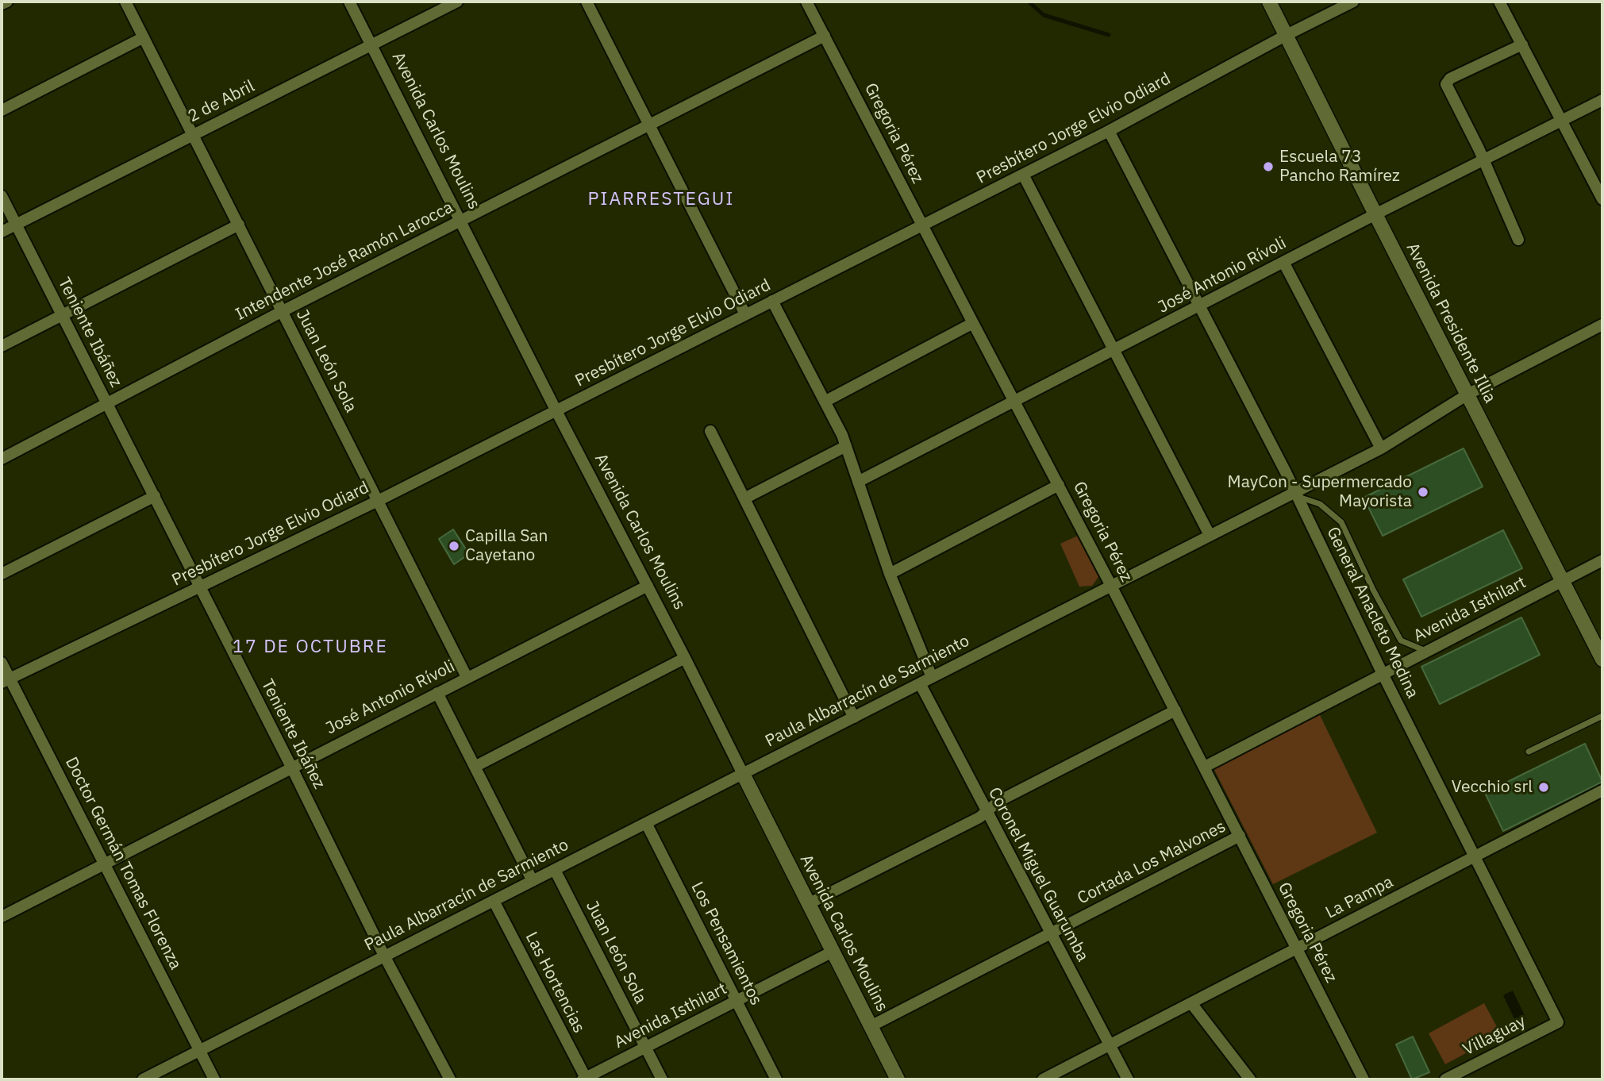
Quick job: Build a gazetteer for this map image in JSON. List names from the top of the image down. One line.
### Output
{"streets":{"main road":["Avenida Carlos Moulins","Avenida Presidente Illia"],"street":["2 de Abril","Presbítero Jorge Elvio Odiard","Gregoria Pérez","Intendente José Ramón Larocca","José Antonio Rívoli","Teniente Ibáñez","Juan León Sola","Avenida Isthilart","General Anacleto Medina","Paula Albarracín de Sarmiento","Cortada Los Malvones","Doctor Germán Tomas Florenza","Coronel Miguel Guarumba","La Pampa","Los Pensamientos","Las Hortencias","Villaguay"]},"crossings":[["2 de Abril","Avenida Carlos Moulins"],["2 de Abril","Teniente Ibáñez"],["2 de Abril","Juan León Sola"],["Presbítero Jorge Elvio Odiard","Avenida Carlos Moulins"],["Presbítero Jorge Elvio Odiard","Gregoria Pérez"],["Presbítero Jorge Elvio Odiard","Avenida Presidente Illia"],["Presbítero Jorge Elvio Odiard","Teniente Ibáñez"],["Presbítero Jorge Elvio Odiard","Juan León Sola"],["Presbítero Jorge Elvio Odiard","General Anacleto Medina"],["Presbítero Jorge Elvio Odiard","Doctor Germán Tomas Florenza"],["Avenida Carlos Moulins","Intendente José Ramón Larocca"],["Avenida Carlos Moulins","José Antonio Rívoli"],["Avenida Carlos Moulins","Avenida Isthilart"],["Avenida Carlos Moulins","Paula Albarracín de Sarmiento"],["Avenida Carlos Moulins","Cortada Los Malvones"],["Gregoria Pérez","Intendente José Ramón Larocca"],["Gregoria Pérez","José Antonio Rívoli"],["Gregoria Pérez","Avenida Isthilart"],["Gregoria Pérez","Paula Albarracín de Sarmiento"],["Gregoria Pérez","Cortada Los Malvones"],["Gregoria Pérez","La Pampa"],["Intendente José Ramón Larocca","Teniente Ibáñez"],["Intendente José Ramón Larocca","Juan León Sola"],["José Antonio Rívoli","Avenida Presidente Illia"],["José Antonio Rívoli","Teniente Ibáñez"],["José Antonio Rívoli","Juan León Sola"],["José Antonio Rívoli","General Anacleto Medina"],["José Antonio Rívoli","Doctor Germán Tomas Florenza"],["Avenida Presidente Illia","Avenida Isthilart"],["Avenida Presidente Illia","Paula Albarracín de Sarmiento"],["Teniente Ibáñez","Paula Albarracín de Sarmiento"],["Juan León Sola","Avenida Isthilart"],["Juan León Sola","Paula Albarracín de Sarmiento"],["Avenida Isthilart","General Anacleto Medina"],["Avenida Isthilart","Los Pensamientos"],["Avenida Isthilart","Las Hortencias"],["General Anacleto Medina","Paula Albarracín de Sarmiento"],["General Anacleto Medina","La Pampa"],["General Anacleto Medina","Villaguay"],["Paula Albarracín de Sarmiento","Doctor Germán Tomas Florenza"],["Paula Albarracín de Sarmiento","Coronel Miguel Guarumba"],["Paula Albarracín de Sarmiento","Los Pensamientos"],["Paula Albarracín de Sarmiento","Las Hortencias"],["Cortada Los Malvones","Coronel Miguel Guarumba"],["Coronel Miguel Guarumba","La Pampa"]],"districts":["PIARRESTEGUI","17 DE OCTUBRE"],"places":["Escuela 73 Pancho Ramírez","MayCon - Supermercado Mayorista","Capilla San Cayetano","Vecchio srl"]}
